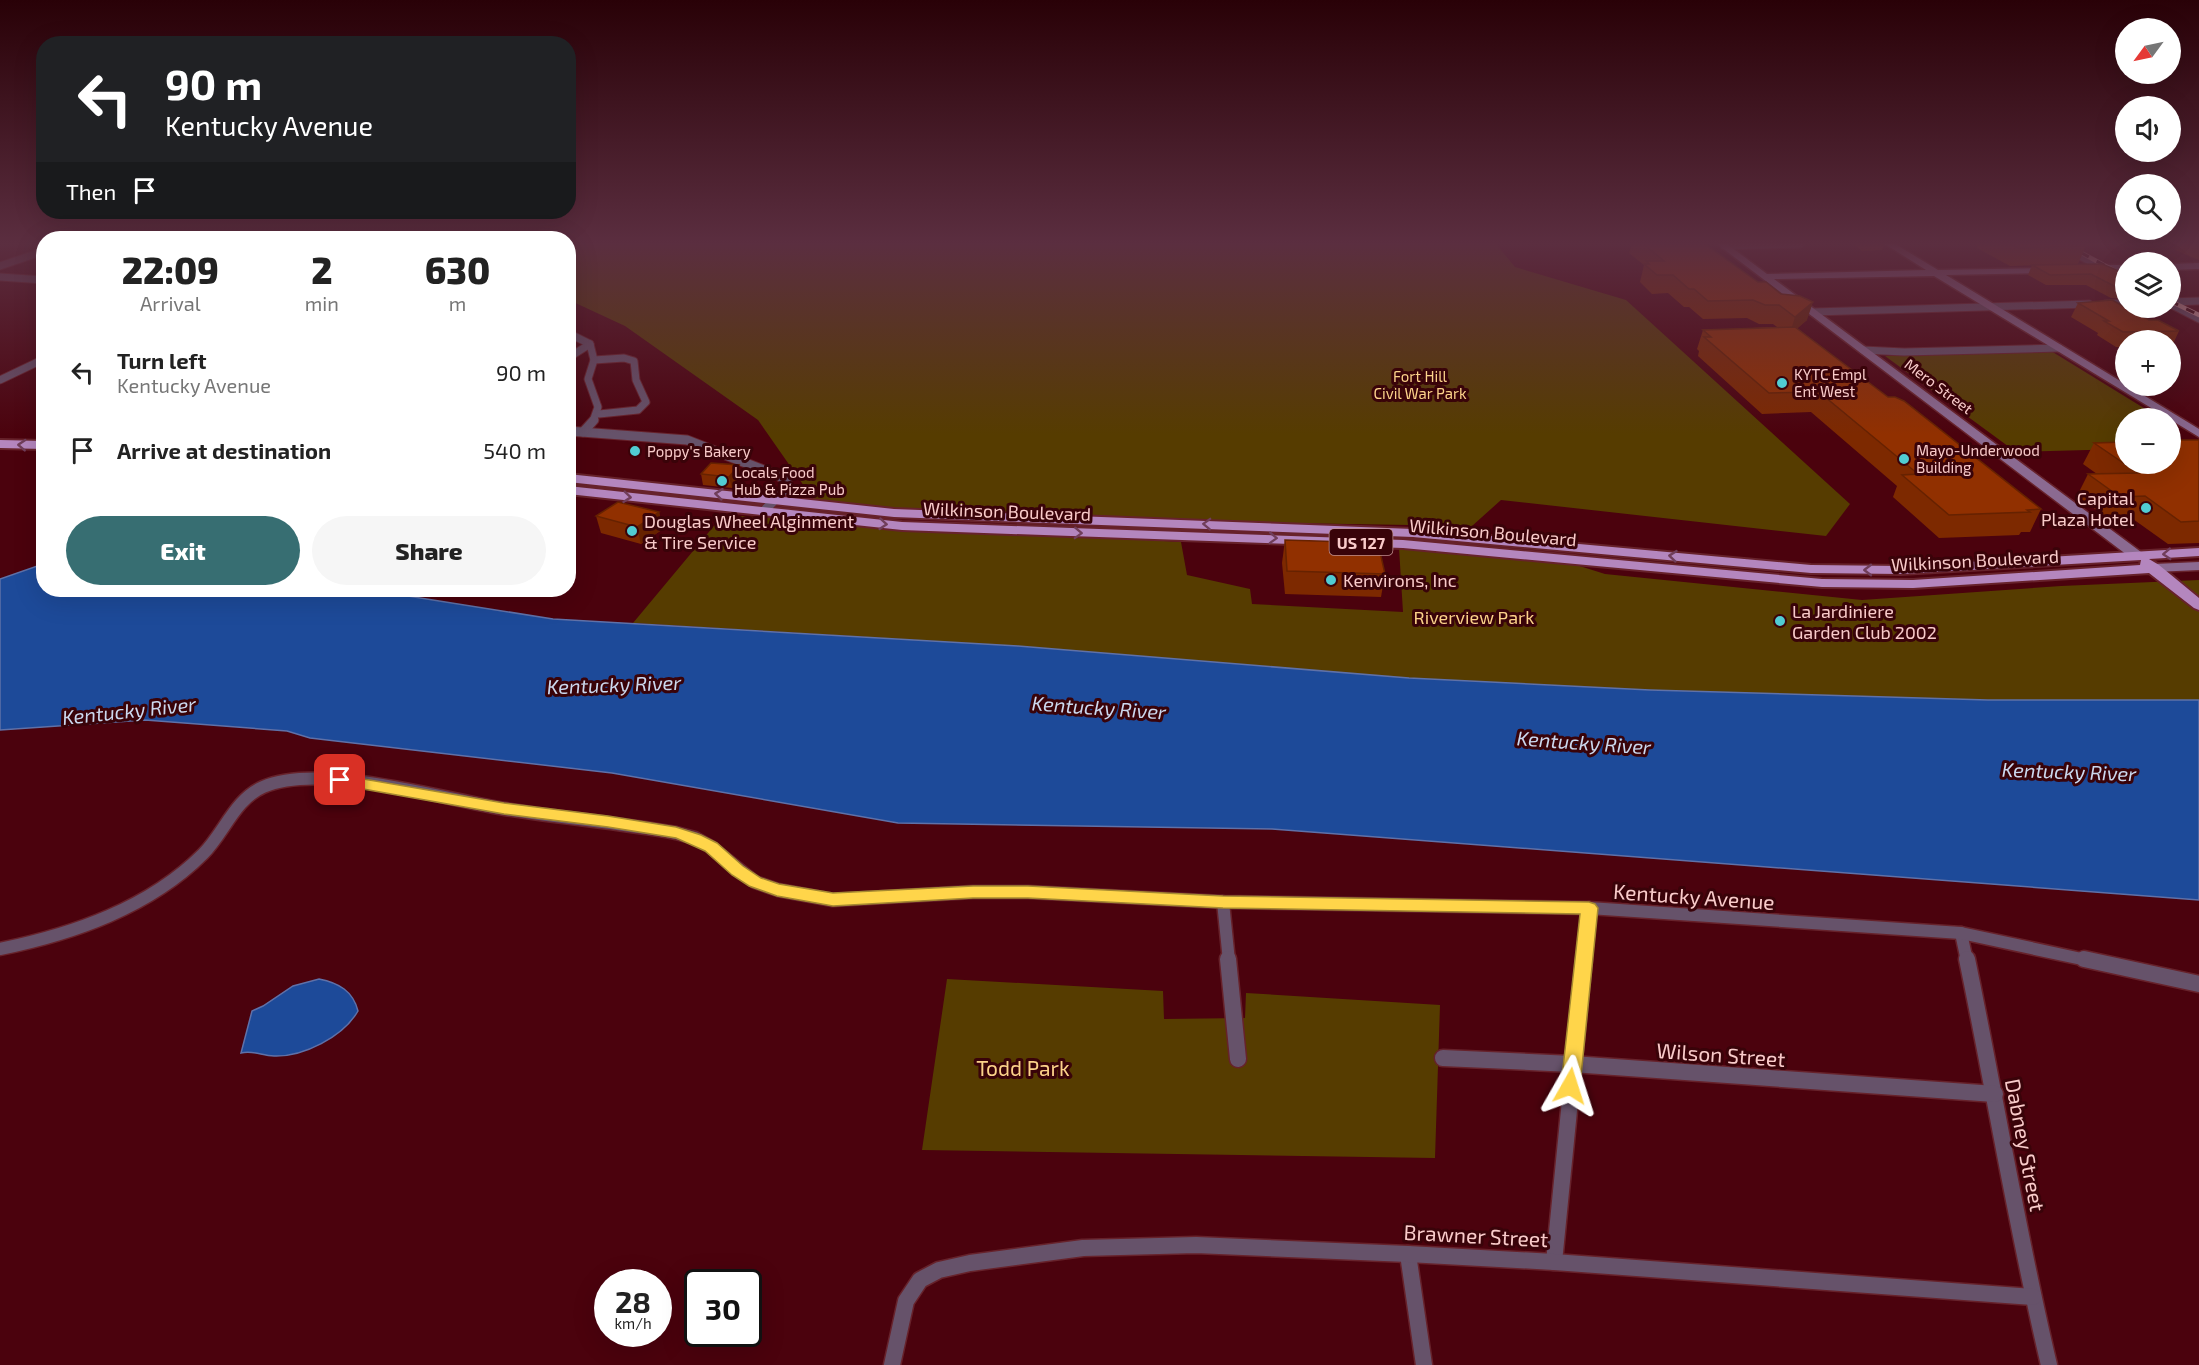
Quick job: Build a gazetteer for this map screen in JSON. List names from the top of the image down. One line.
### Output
{"streets":{"highway":["Wilkinson Boulevard","US 127"],"main road":["Mero Street"],"street":["Kentucky Avenue","Wilson Street","Dabney Street","Brawner Street"]},"crossings":[["Mero Street","Wilkinson Boulevard"],["Kentucky Avenue","Dabney Street"],["Wilson Street","Dabney Street"],["Dabney Street","Brawner Street"]],"water":["Kentucky River"],"parks":["Fort Hill Civil War Park","Riverview Park","Todd Park"],"places":["KYTC Empl Ent West","Poppy's Bakery","Mayo-Underwood Building","Locals Food Hub & Pizza Pub","Capital Plaza Hotel","Douglas Wheel Alginment & Tire Service","Kenvirons, Inc","La Jardiniere Garden Club 2002"],"north":"bottom left","page":{"map_buttons":["+","−"],"turn":["90 m","Kentucky Avenue"],"then":"Then","eta":["22:09","Arrival","2","min","630","m"],"list":[{"name":"Turn left","note":"Kentucky Avenue","value":"90 m"},{"name":"Arrive at destination","value":"540 m"}],"buttons":["Exit","Share"],"speed":"28 km/h","limit":"30"}}
